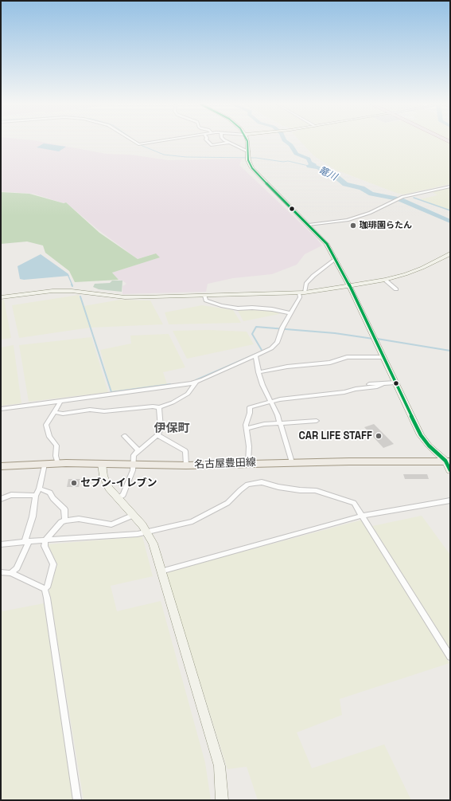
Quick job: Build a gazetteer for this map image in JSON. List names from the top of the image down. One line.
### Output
{"streets":{"main road":["名古屋豊田線"]},"districts":["伊保町"],"water":["篭川"],"places":["珈琲園らたん","CAR LIFE STAFF","セブン-イレブン"]}
